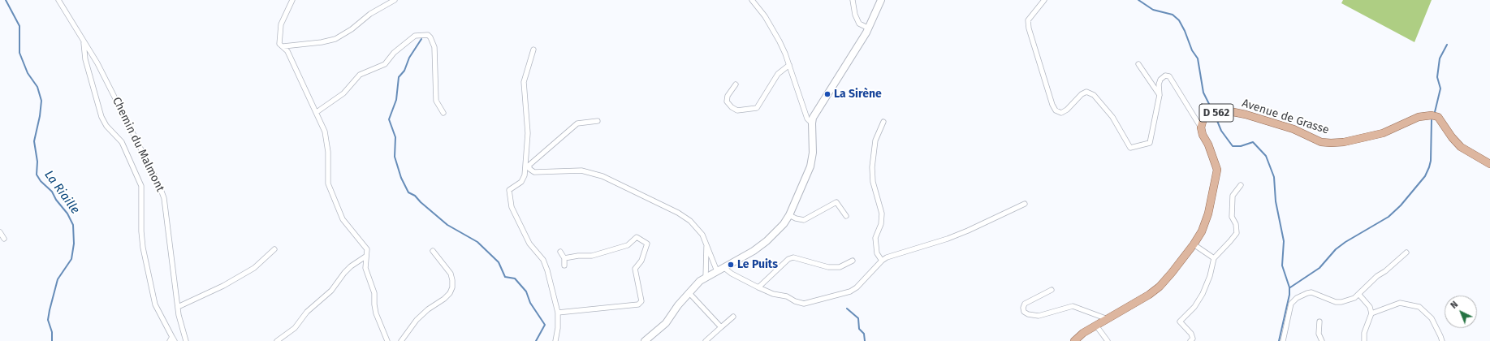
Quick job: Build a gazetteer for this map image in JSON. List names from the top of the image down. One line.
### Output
{"streets":{"main road":["D 562","Avenue de Grasse"],"street":["Chemin du Malmont"]},"crossings":[["D 562","Avenue de Grasse"]],"water":["La Riaille"],"places":["La Sirène","Le Puits"],"north":"top left"}
